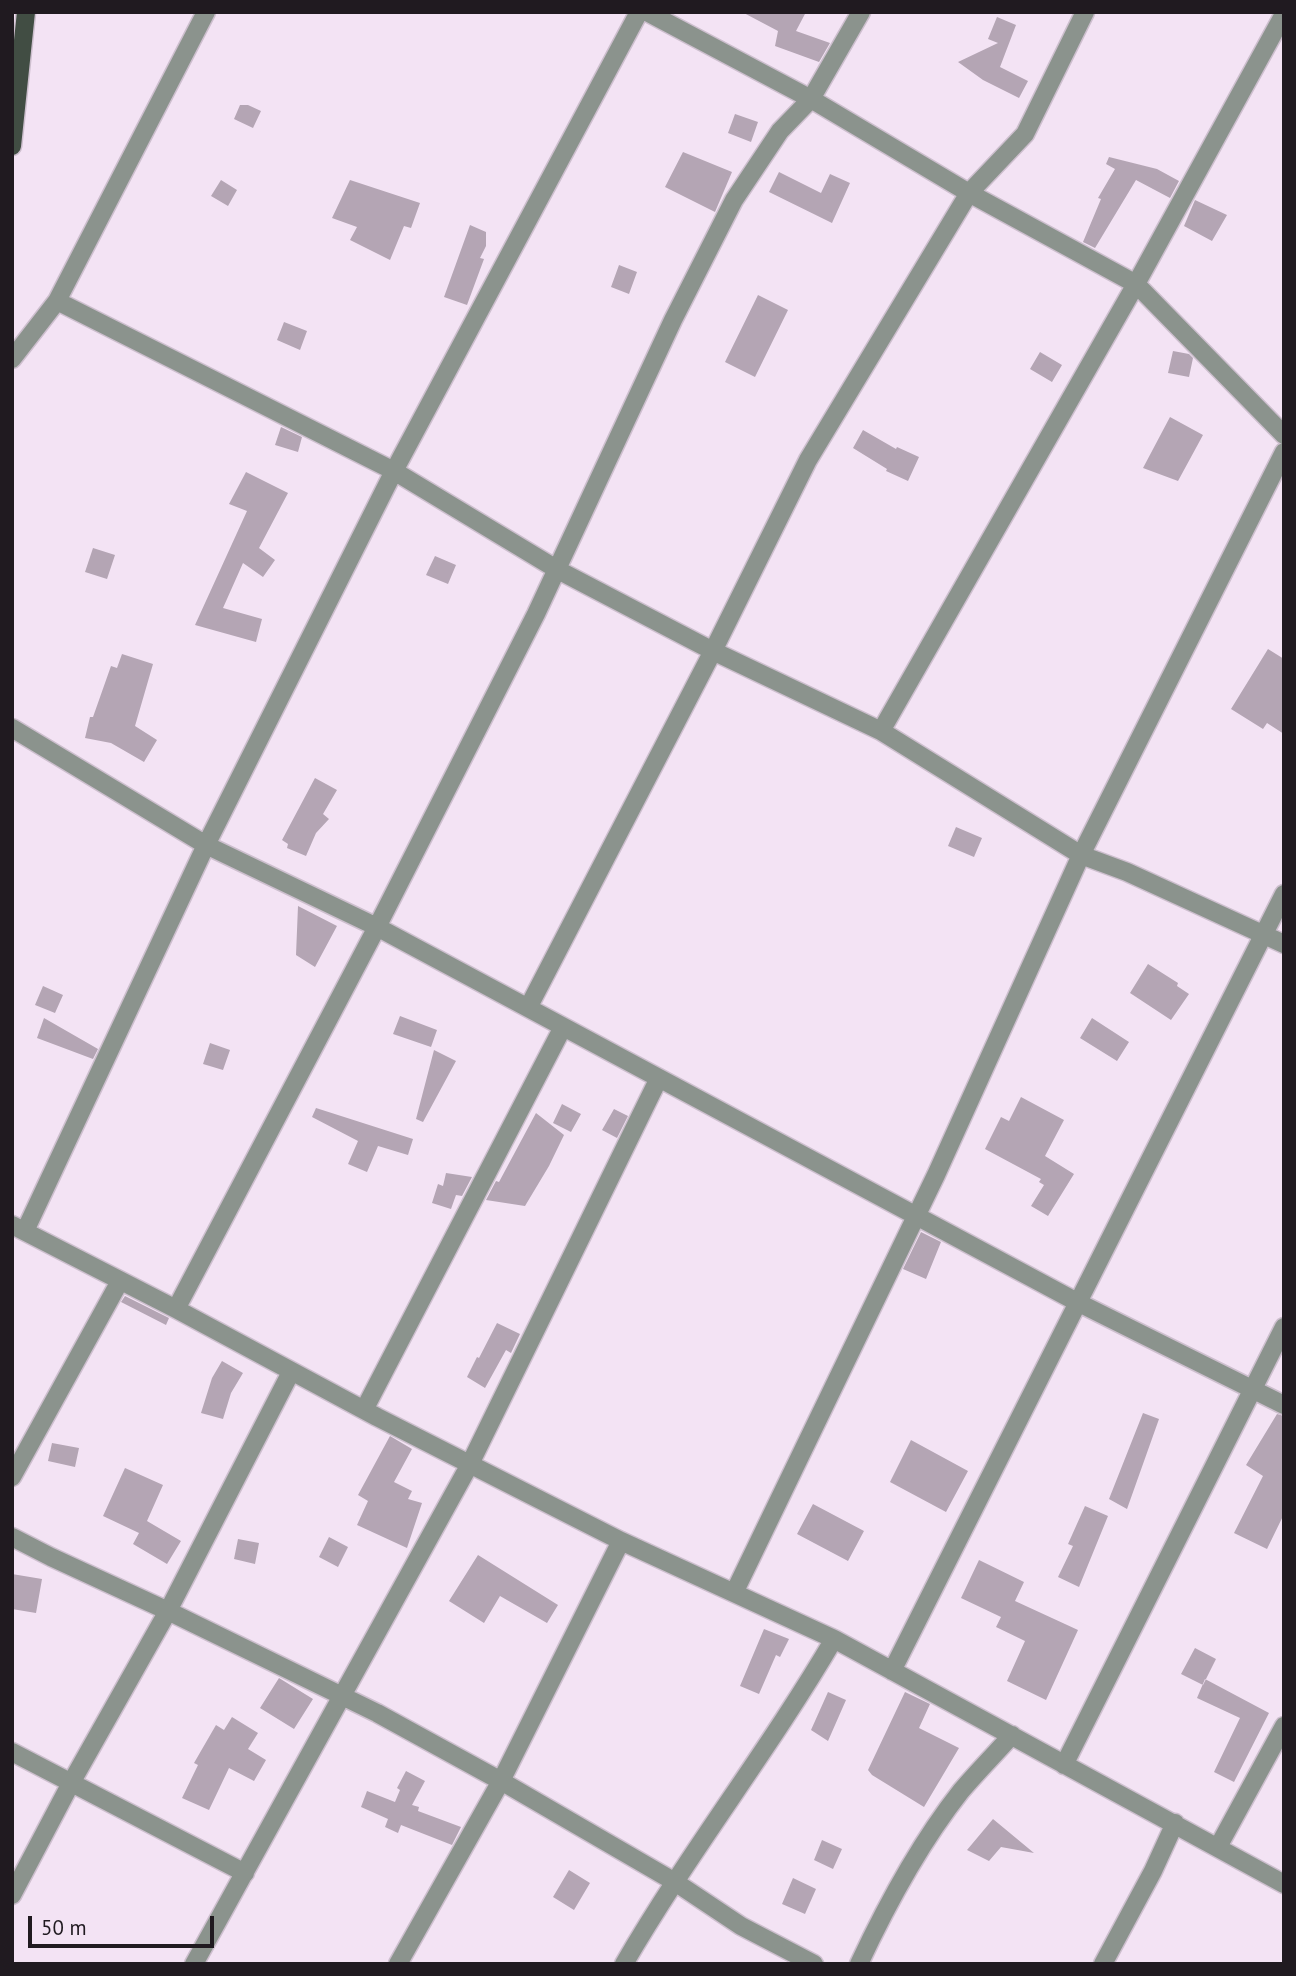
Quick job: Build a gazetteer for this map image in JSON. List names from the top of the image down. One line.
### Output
{"scale_bar":"50 m"}
